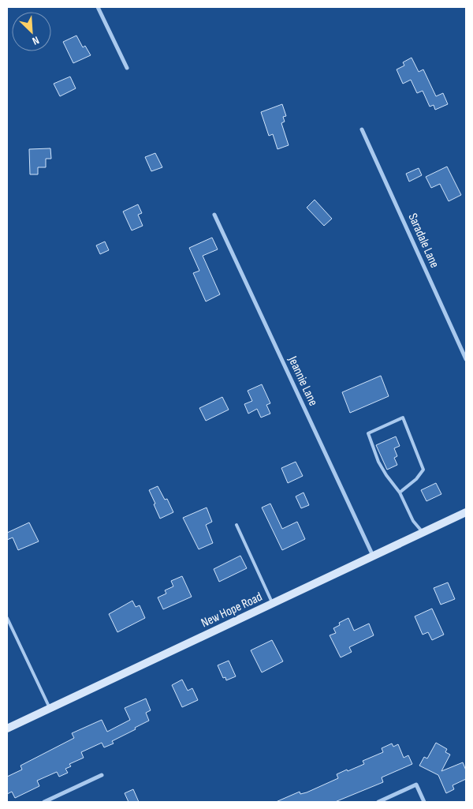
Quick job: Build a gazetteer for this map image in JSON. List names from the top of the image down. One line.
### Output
{"streets":{"main road":["New Hope Road"],"street":["Saradale Lane","Jeannie Lane"]},"crossings":[["Jeannie Lane","New Hope Road"]],"north":"bottom right"}
